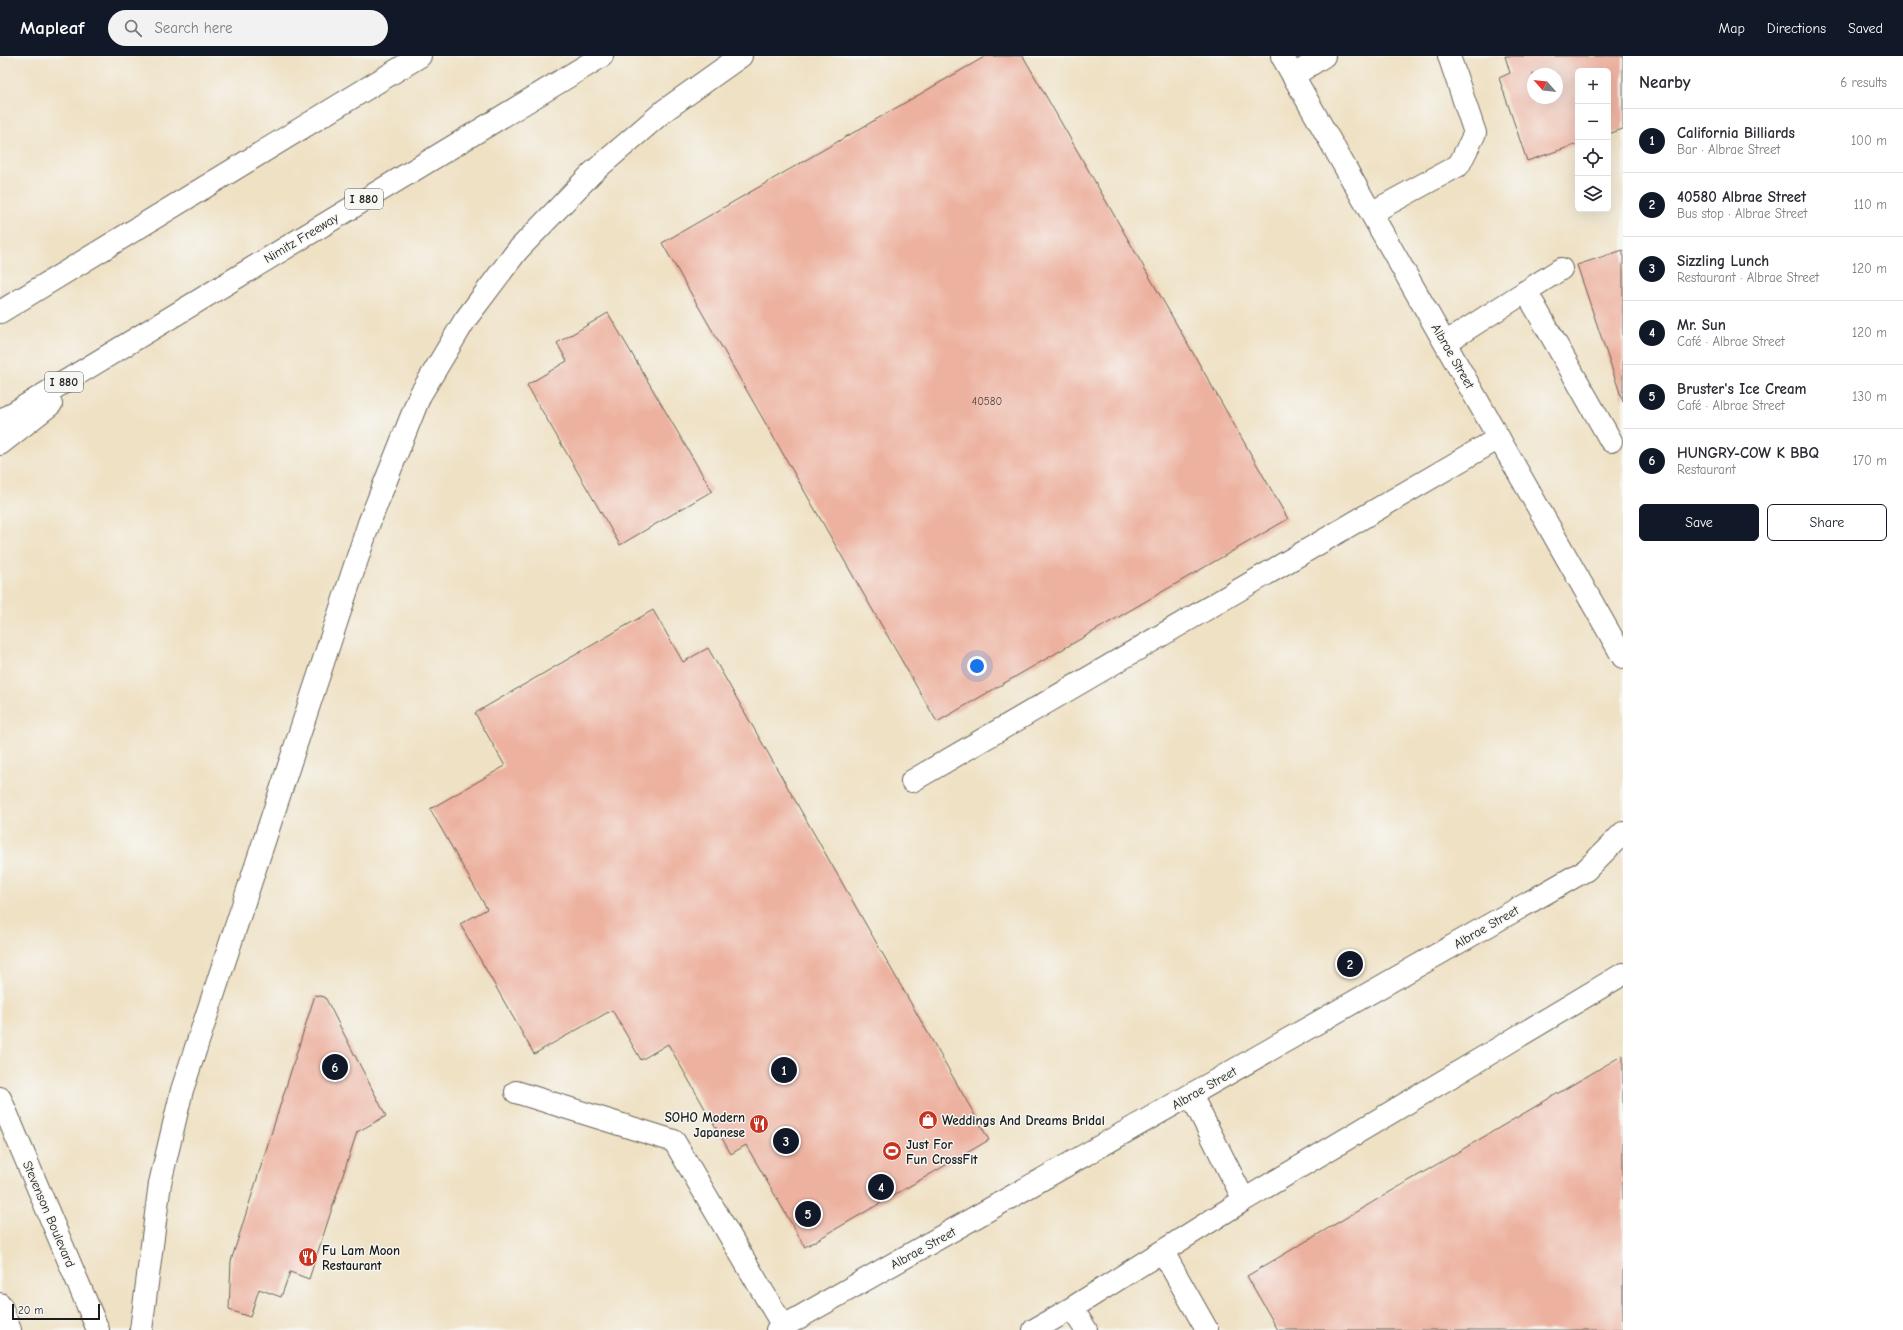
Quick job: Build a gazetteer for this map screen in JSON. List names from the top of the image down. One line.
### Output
{"streets":{"main road":["I 880","Nimitz Freeway","Albrae Street","Stevenson Boulevard"]},"places":{"shop":["Weddings And Dreams Bridal"],"restaurant":["SOHO Modern Japanese","Fu Lam Moon Restaurant"],"sports":["Just For Fun CrossFit"]},"house_numbers":["40580"],"scale_bar":"20 m","north":"top left","page":{"header":"Mapleaf","search":"Search here","nav":["Map","Directions","Saved"],"heading":["Nearby","6 results"],"map_buttons":["+","−"],"list":[{"mark":"1","name":"California Billiards","note":"Bar · Albrae Street","value":"100 m"},{"mark":"2","name":"40580 Albrae Street","note":"Bus stop · Albrae Street","value":"110 m"},{"mark":"3","name":"Sizzling Lunch","note":"Restaurant · Albrae Street","value":"120 m"},{"mark":"4","name":"Mr. Sun","note":"Café · Albrae Street","value":"120 m"},{"mark":"5","name":"Bruster's Ice Cream","note":"Café · Albrae Street","value":"130 m"},{"mark":"6","name":"HUNGRY-COW K BBQ","note":"Restaurant","value":"170 m"}],"buttons":["Save","Share"],"pins":["2","6","1","3","4","5"],"scale":"20 m"}}
